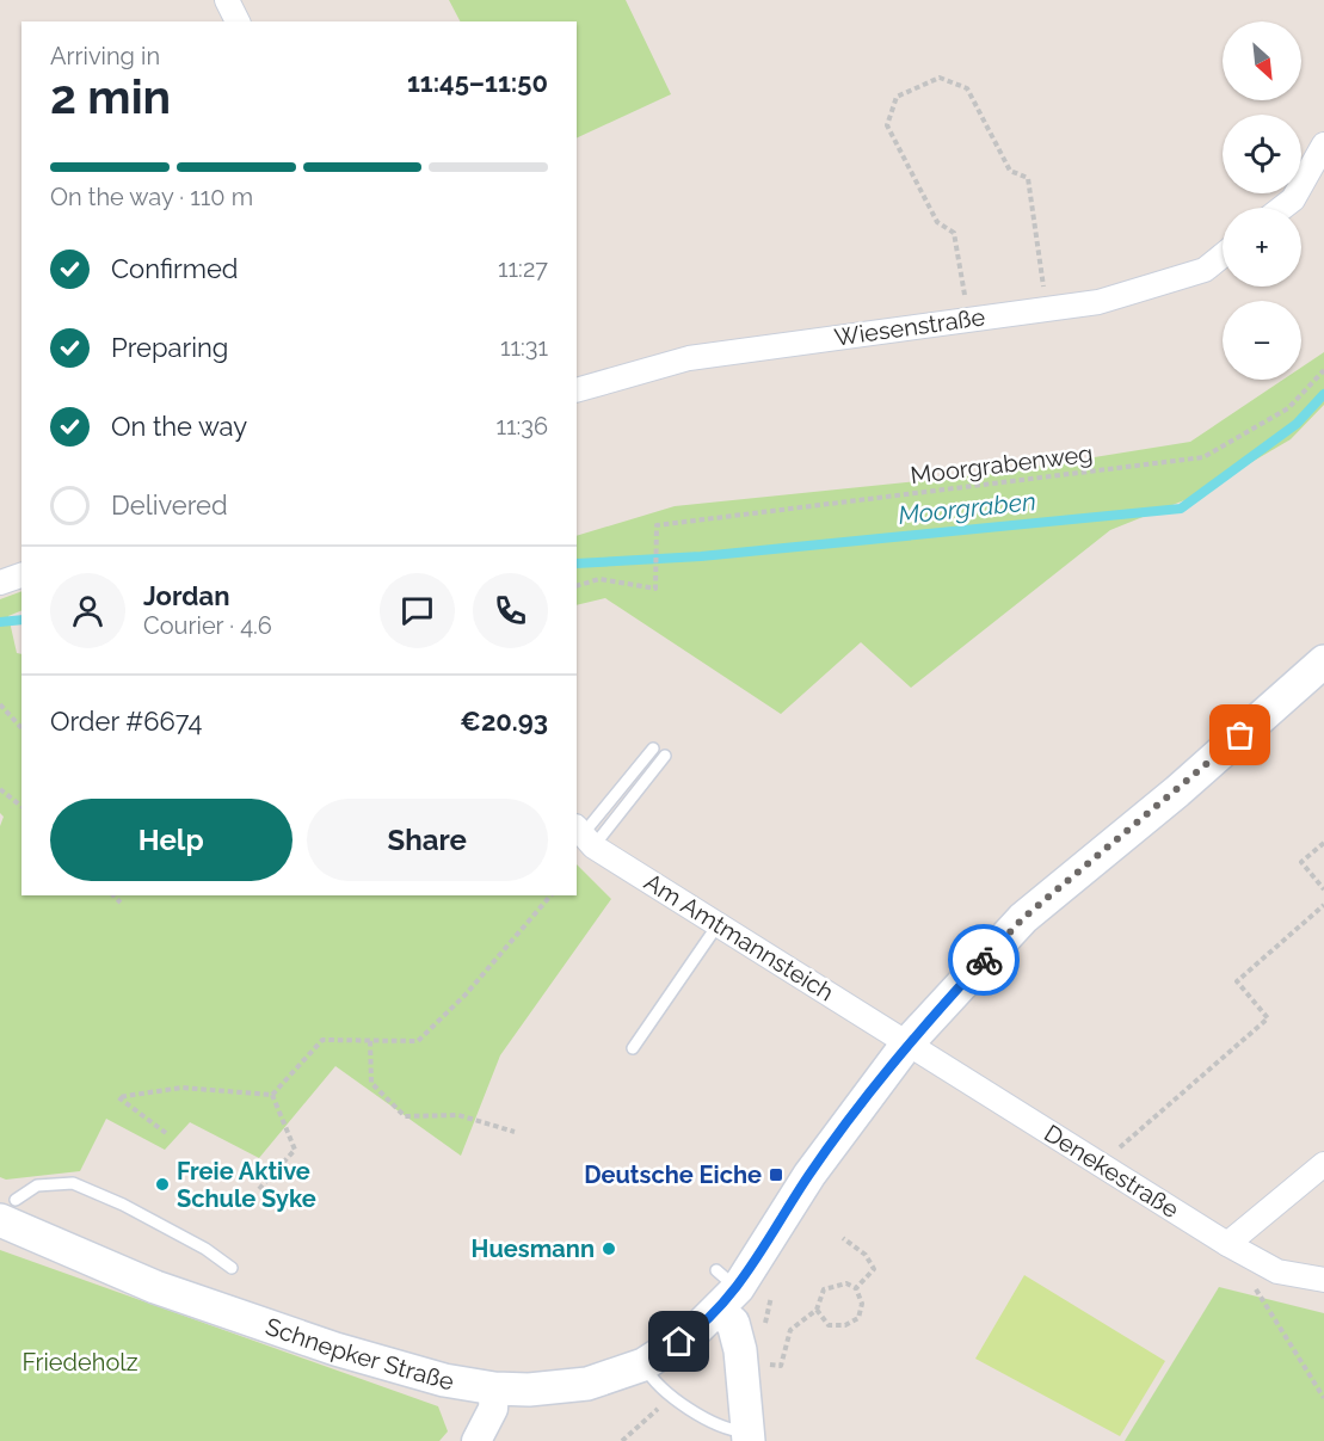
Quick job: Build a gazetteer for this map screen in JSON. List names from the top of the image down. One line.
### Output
{"streets":{"main road":["Schnepker Straße"],"street":["Wiesenstraße","Am Amtmannsteich","Denekestraße"],"path":["Moorgrabenweg"]},"crossings":[["Am Amtmannsteich","Denekestraße"],["Am Amtmannsteich","Schnepker Straße"],["Denekestraße","Schnepker Straße"]],"water":["Moorgraben"],"parks":["Friedeholz"],"places":{"transit":["Deutsche Eiche"],"other":["Freie Aktive Schule Syke","Huesmann"]},"north":"bottom right","page":{"map_buttons":["+","−"],"heading":["2 min","Arriving in","11:45–11:50"],"panel":["Jordan","Courier · 4.6","Order #6674","€20.93"],"bar":"On the way · 110 m","list":[["Confirmed","11:27"],["Preparing","11:31"],["On the way","11:36"],"Delivered"],"buttons":["Help","Share"]}}
